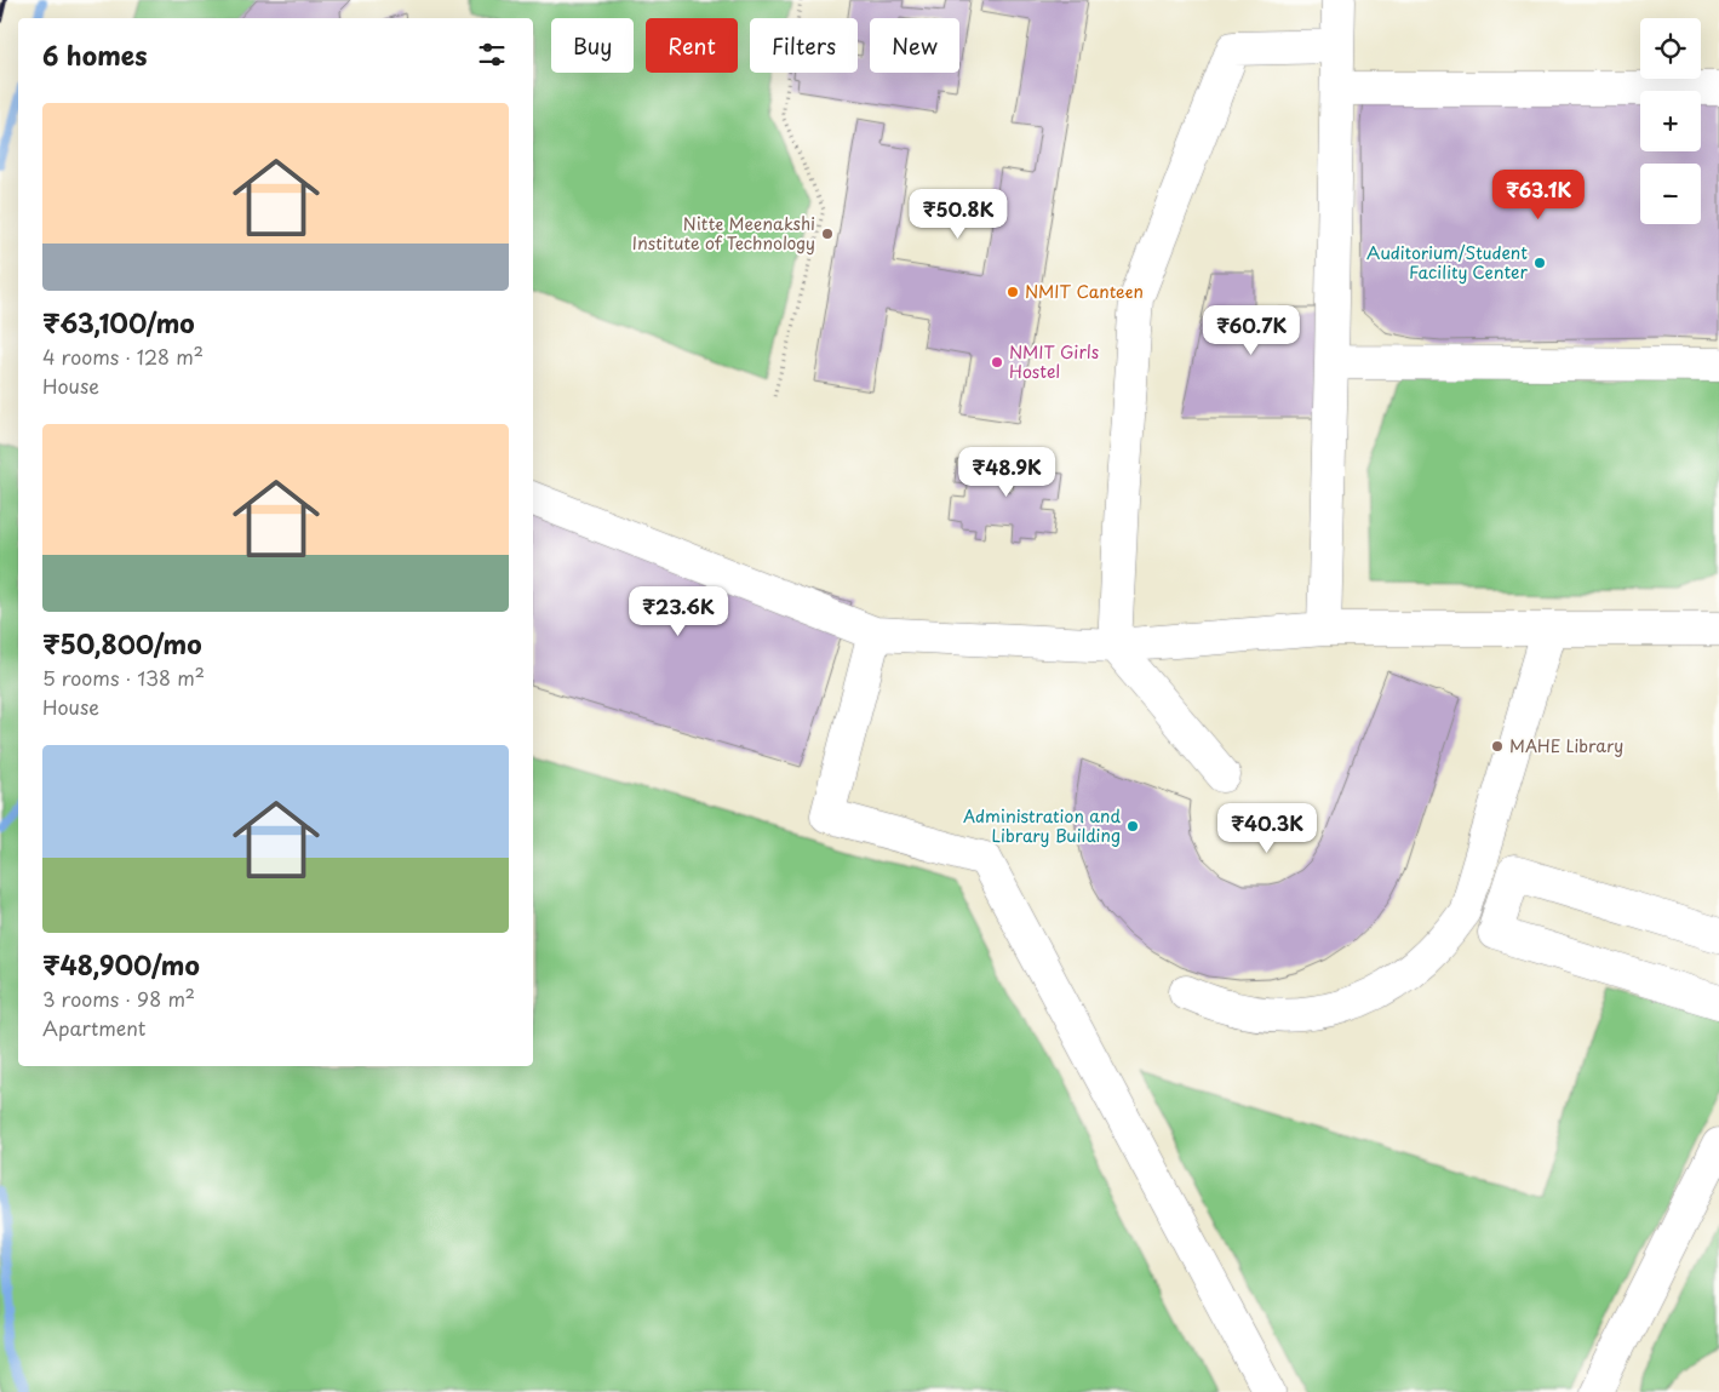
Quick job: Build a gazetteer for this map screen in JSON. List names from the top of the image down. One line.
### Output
{"places":["Nitte Meenakshi Institute of Technology","Auditorium/Student Facility Center","NMIT Canteen","NMIT Girls Hostel","MAHE Library","Administration and Library Building"],"page":{"map_buttons":["+","−"],"chip":["Buy","Rent","Filters","New"],"heading":"6 homes","list":[{"name":"₹63,100/mo","note":"4 rooms · 128 m² · House"},{"name":"₹50,800/mo","note":"5 rooms · 138 m² · House"},{"name":"₹48,900/mo","note":"3 rooms · 98 m² · Apartment"}],"price":["₹63.1K","₹50.8K","₹60.7K","₹48.9K","₹23.6K","₹40.3K"]}}
